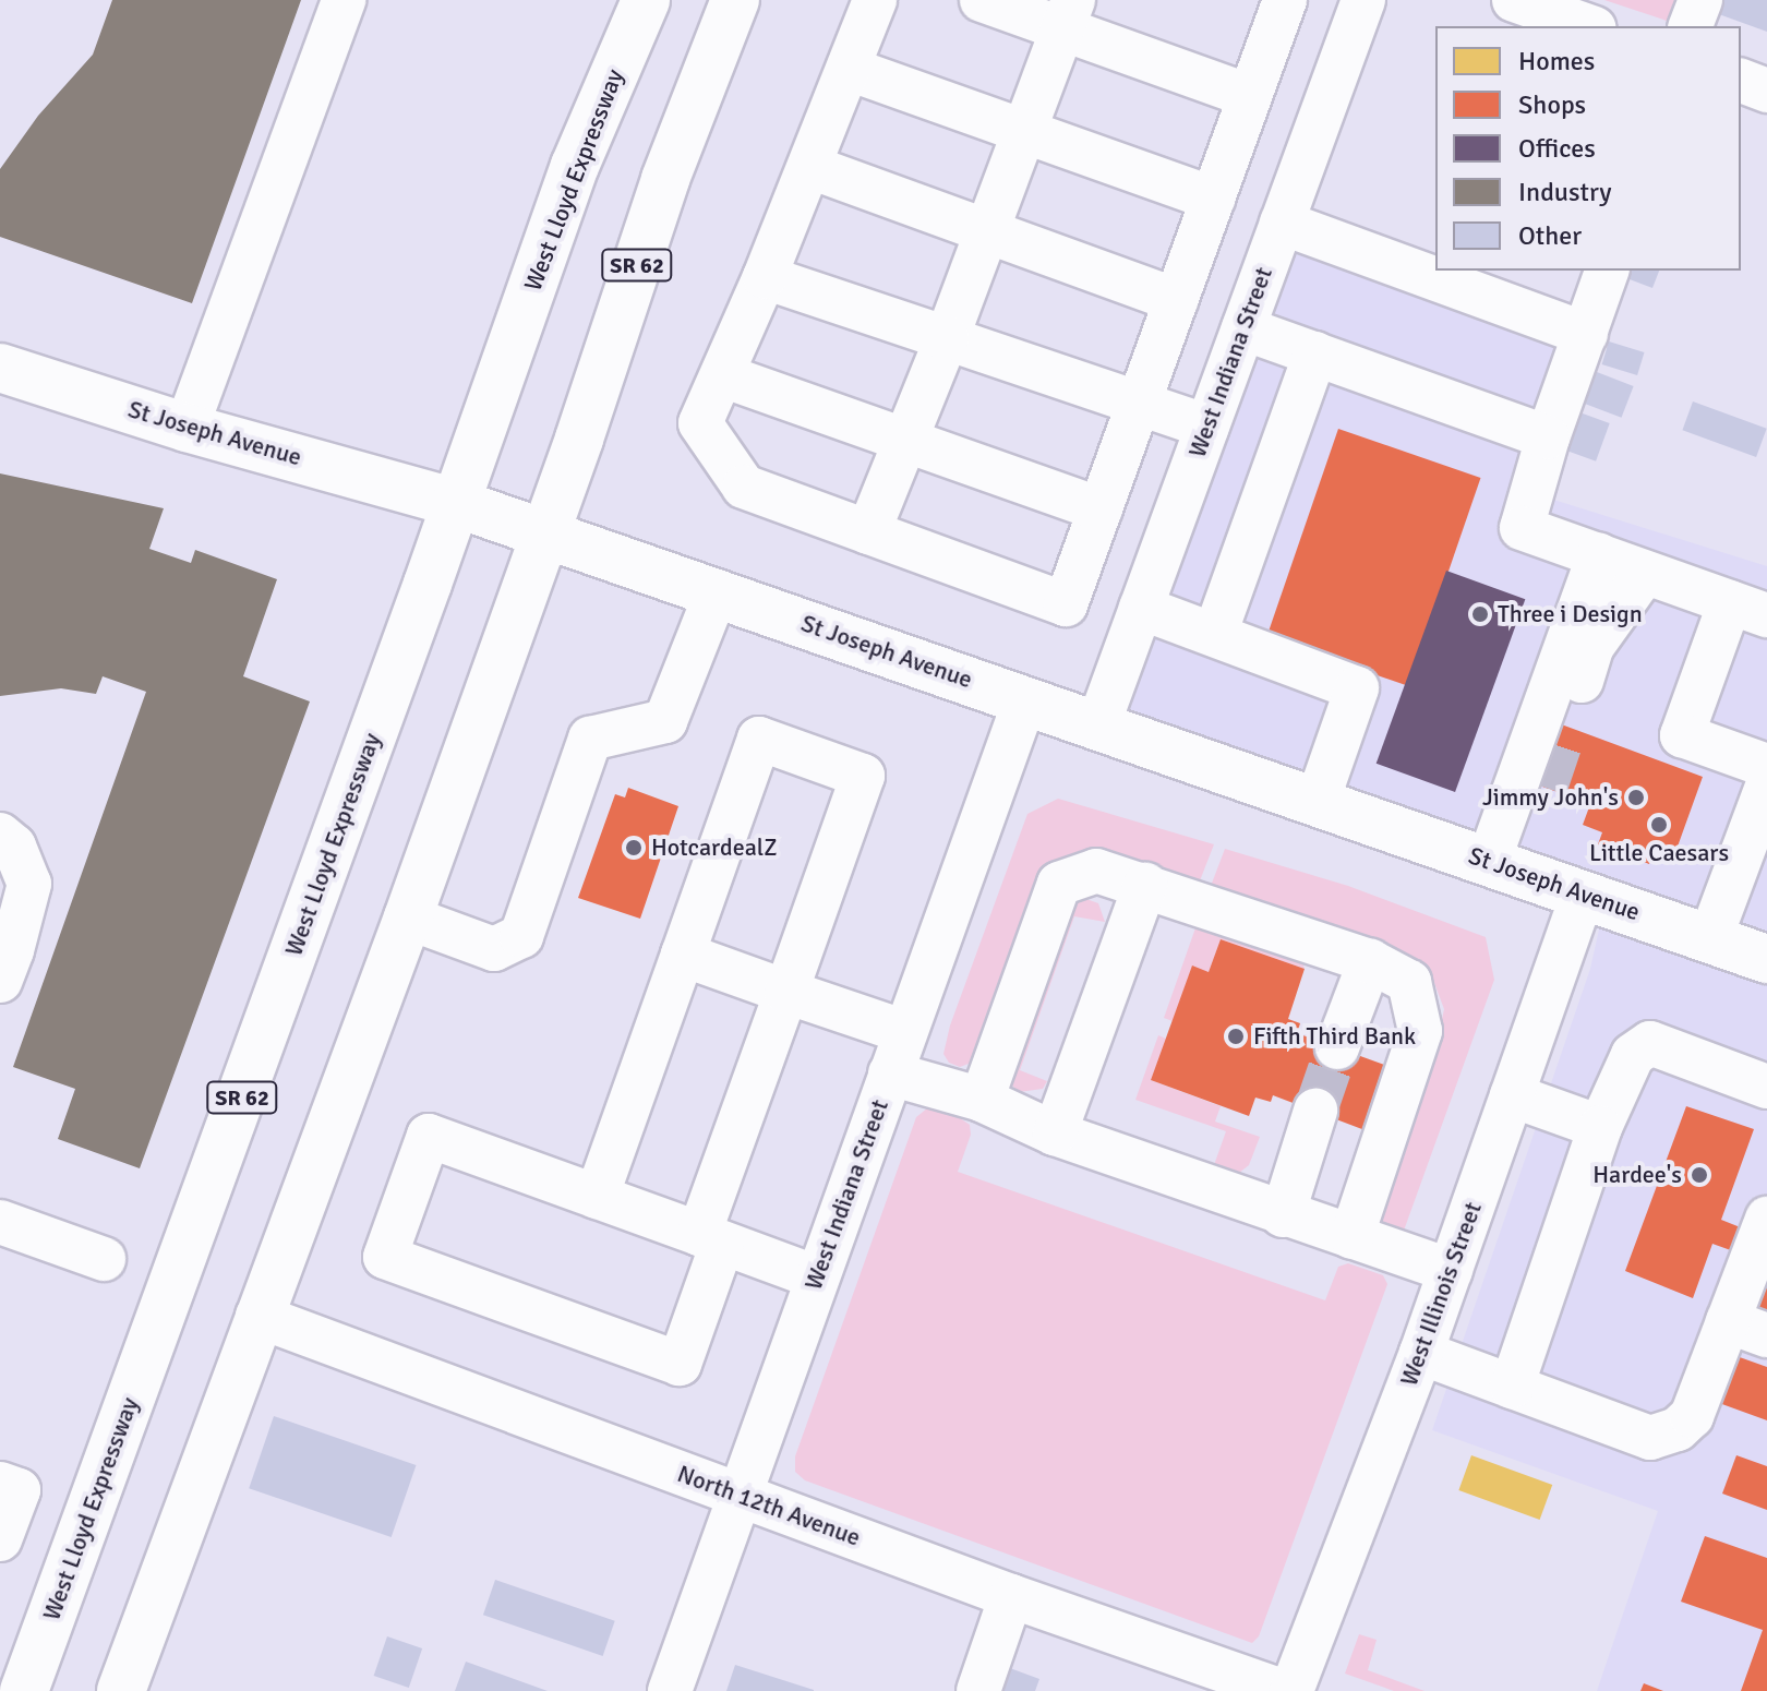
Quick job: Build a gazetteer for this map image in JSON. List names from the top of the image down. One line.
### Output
{"streets":{"main road":["West Lloyd Expressway","SR 62","St Joseph Avenue"],"street":["West Indiana Street","West Illinois Street","North 12th Avenue"]},"crossings":[["West Lloyd Expressway","St Joseph Avenue"],["SR 62","St Joseph Avenue"],["SR 62","North 12th Avenue"],["West Indiana Street","St Joseph Avenue"],["West Indiana Street","North 12th Avenue"],["St Joseph Avenue","West Illinois Street"]],"places":["Three i Design","Jimmy John's","Little Caesars","HotcardealZ","Fifth Third Bank","Hardee's"],"legend":["Homes","Shops","Offices","Industry","Other"]}
